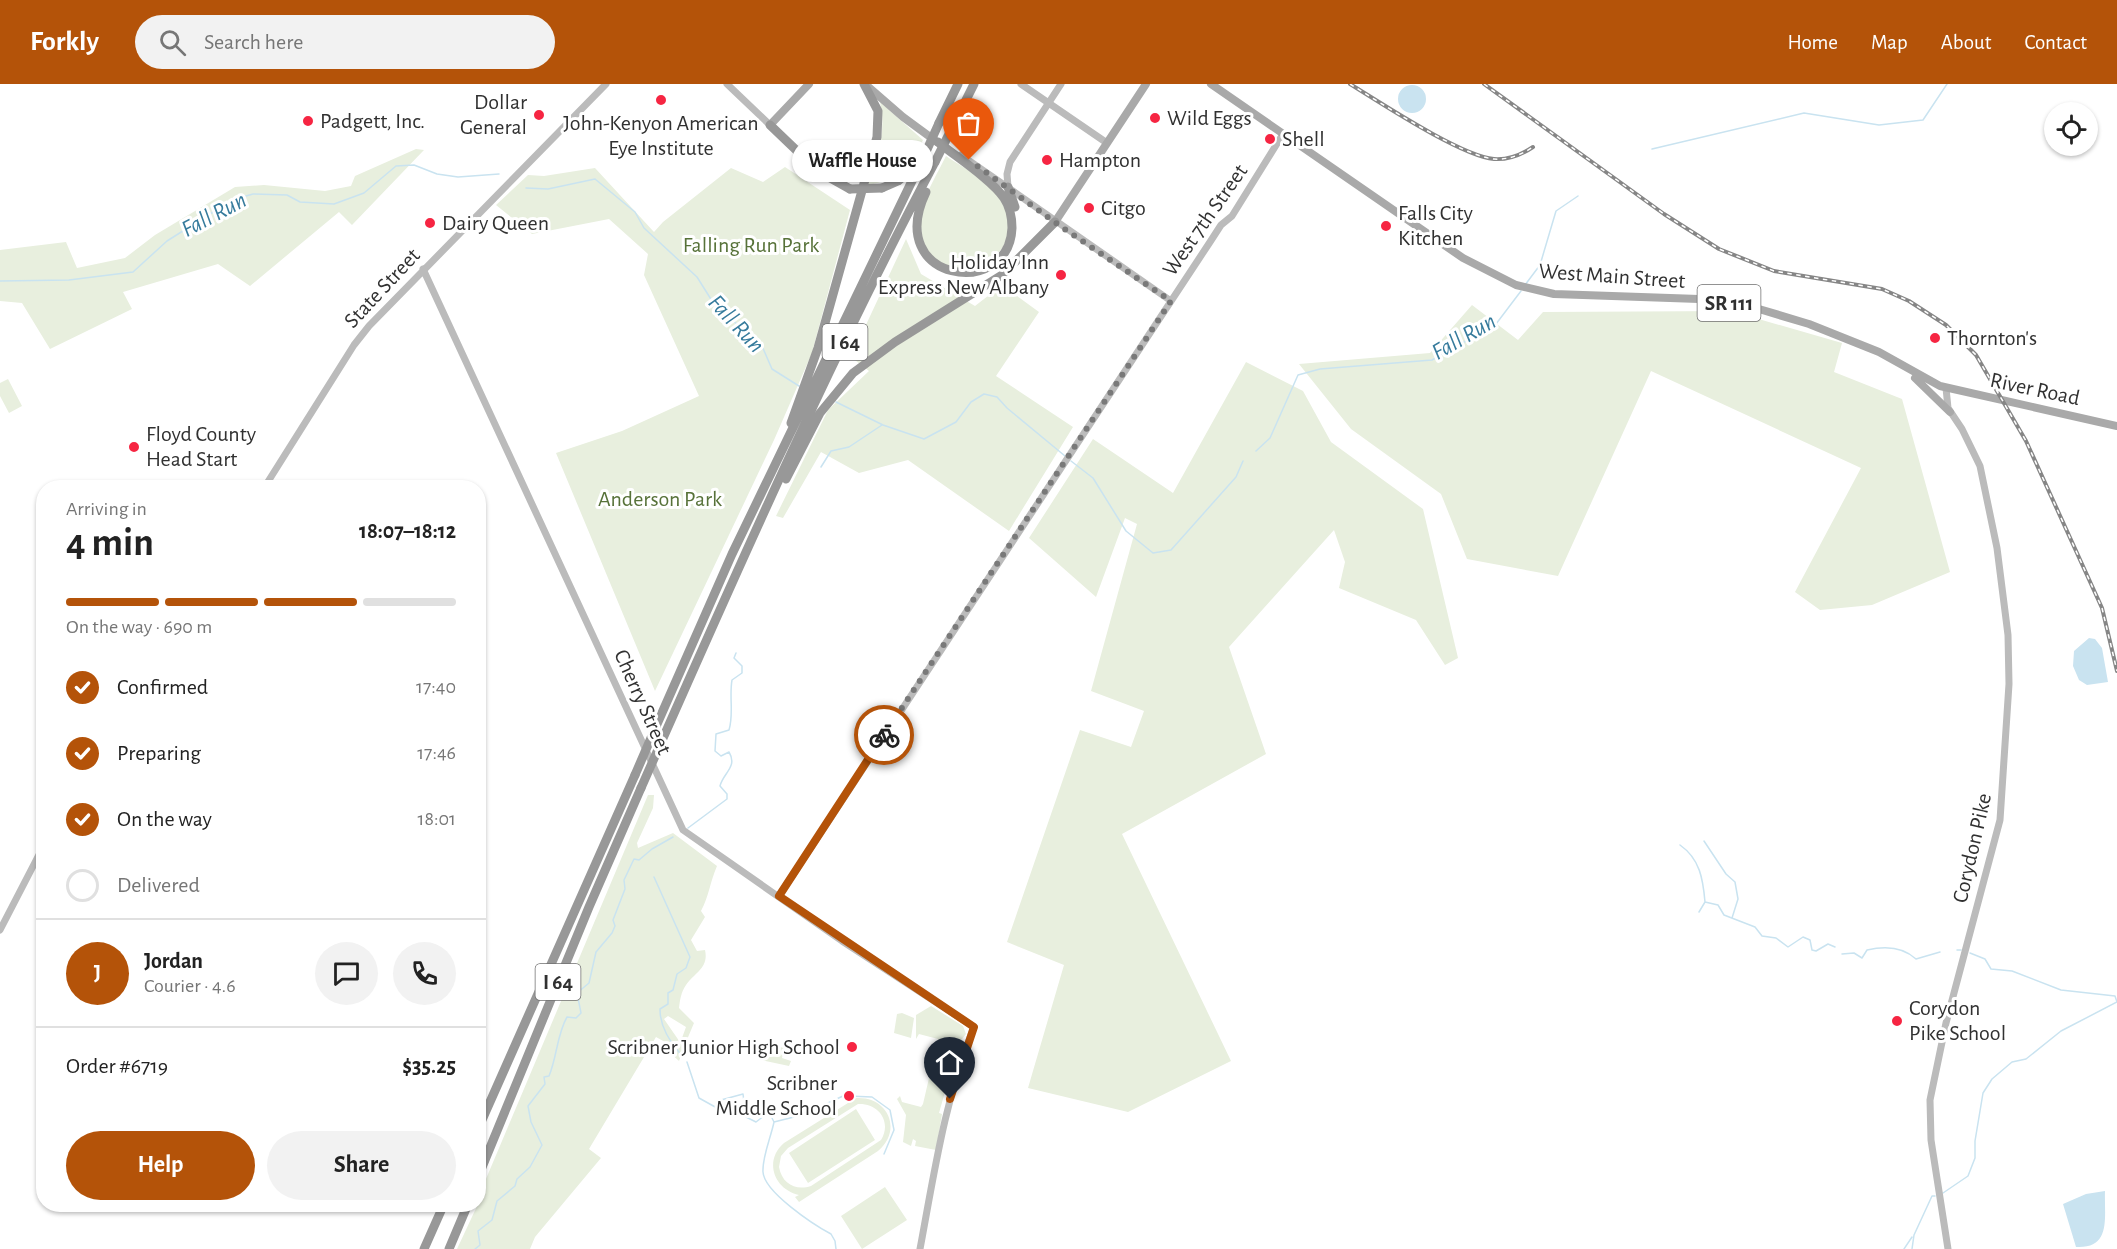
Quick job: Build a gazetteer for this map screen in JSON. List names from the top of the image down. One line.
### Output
{"streets":{"highway":["I 64"],"main road":["West Main Street","SR 111","River Road"],"street":["West 7th Street","State Street","Cherry Street","Corydon Pike"]},"crossings":[["West 7th Street","West Main Street"],["West 7th Street","Cherry Street"],["West Main Street","River Road"],["West Main Street","Corydon Pike"],["State Street","Cherry Street"],["River Road","Corydon Pike"]],"water":["Fall Run"],"parks":["Falling Run Park","Anderson Park"],"places":["John-Kenyon American Eye Institute","Dollar General","Wild Eggs","Padgett, Inc.","Shell","Waffle House","Hampton","Citgo","Dairy Queen","Falls City Kitchen","Holiday Inn Express New Albany","Thornton's","Floyd County Head Start","Corydon Pike School","Scribner Junior High School","Scribner Middle School"],"page":{"header":"Forkly","search":"Search here","nav":["Home","Map","About","Contact"],"bubble":"Waffle House","heading":["4 min","Arriving in","18:07–18:12"],"panel":["Jordan","Courier · 4.6","Order #6719","$35.25"],"bar":"On the way · 690 m","list":[["Confirmed","17:40"],["Preparing","17:46"],["On the way","18:01"],"Delivered"],"round":"J","buttons":["Help","Share"]}}
